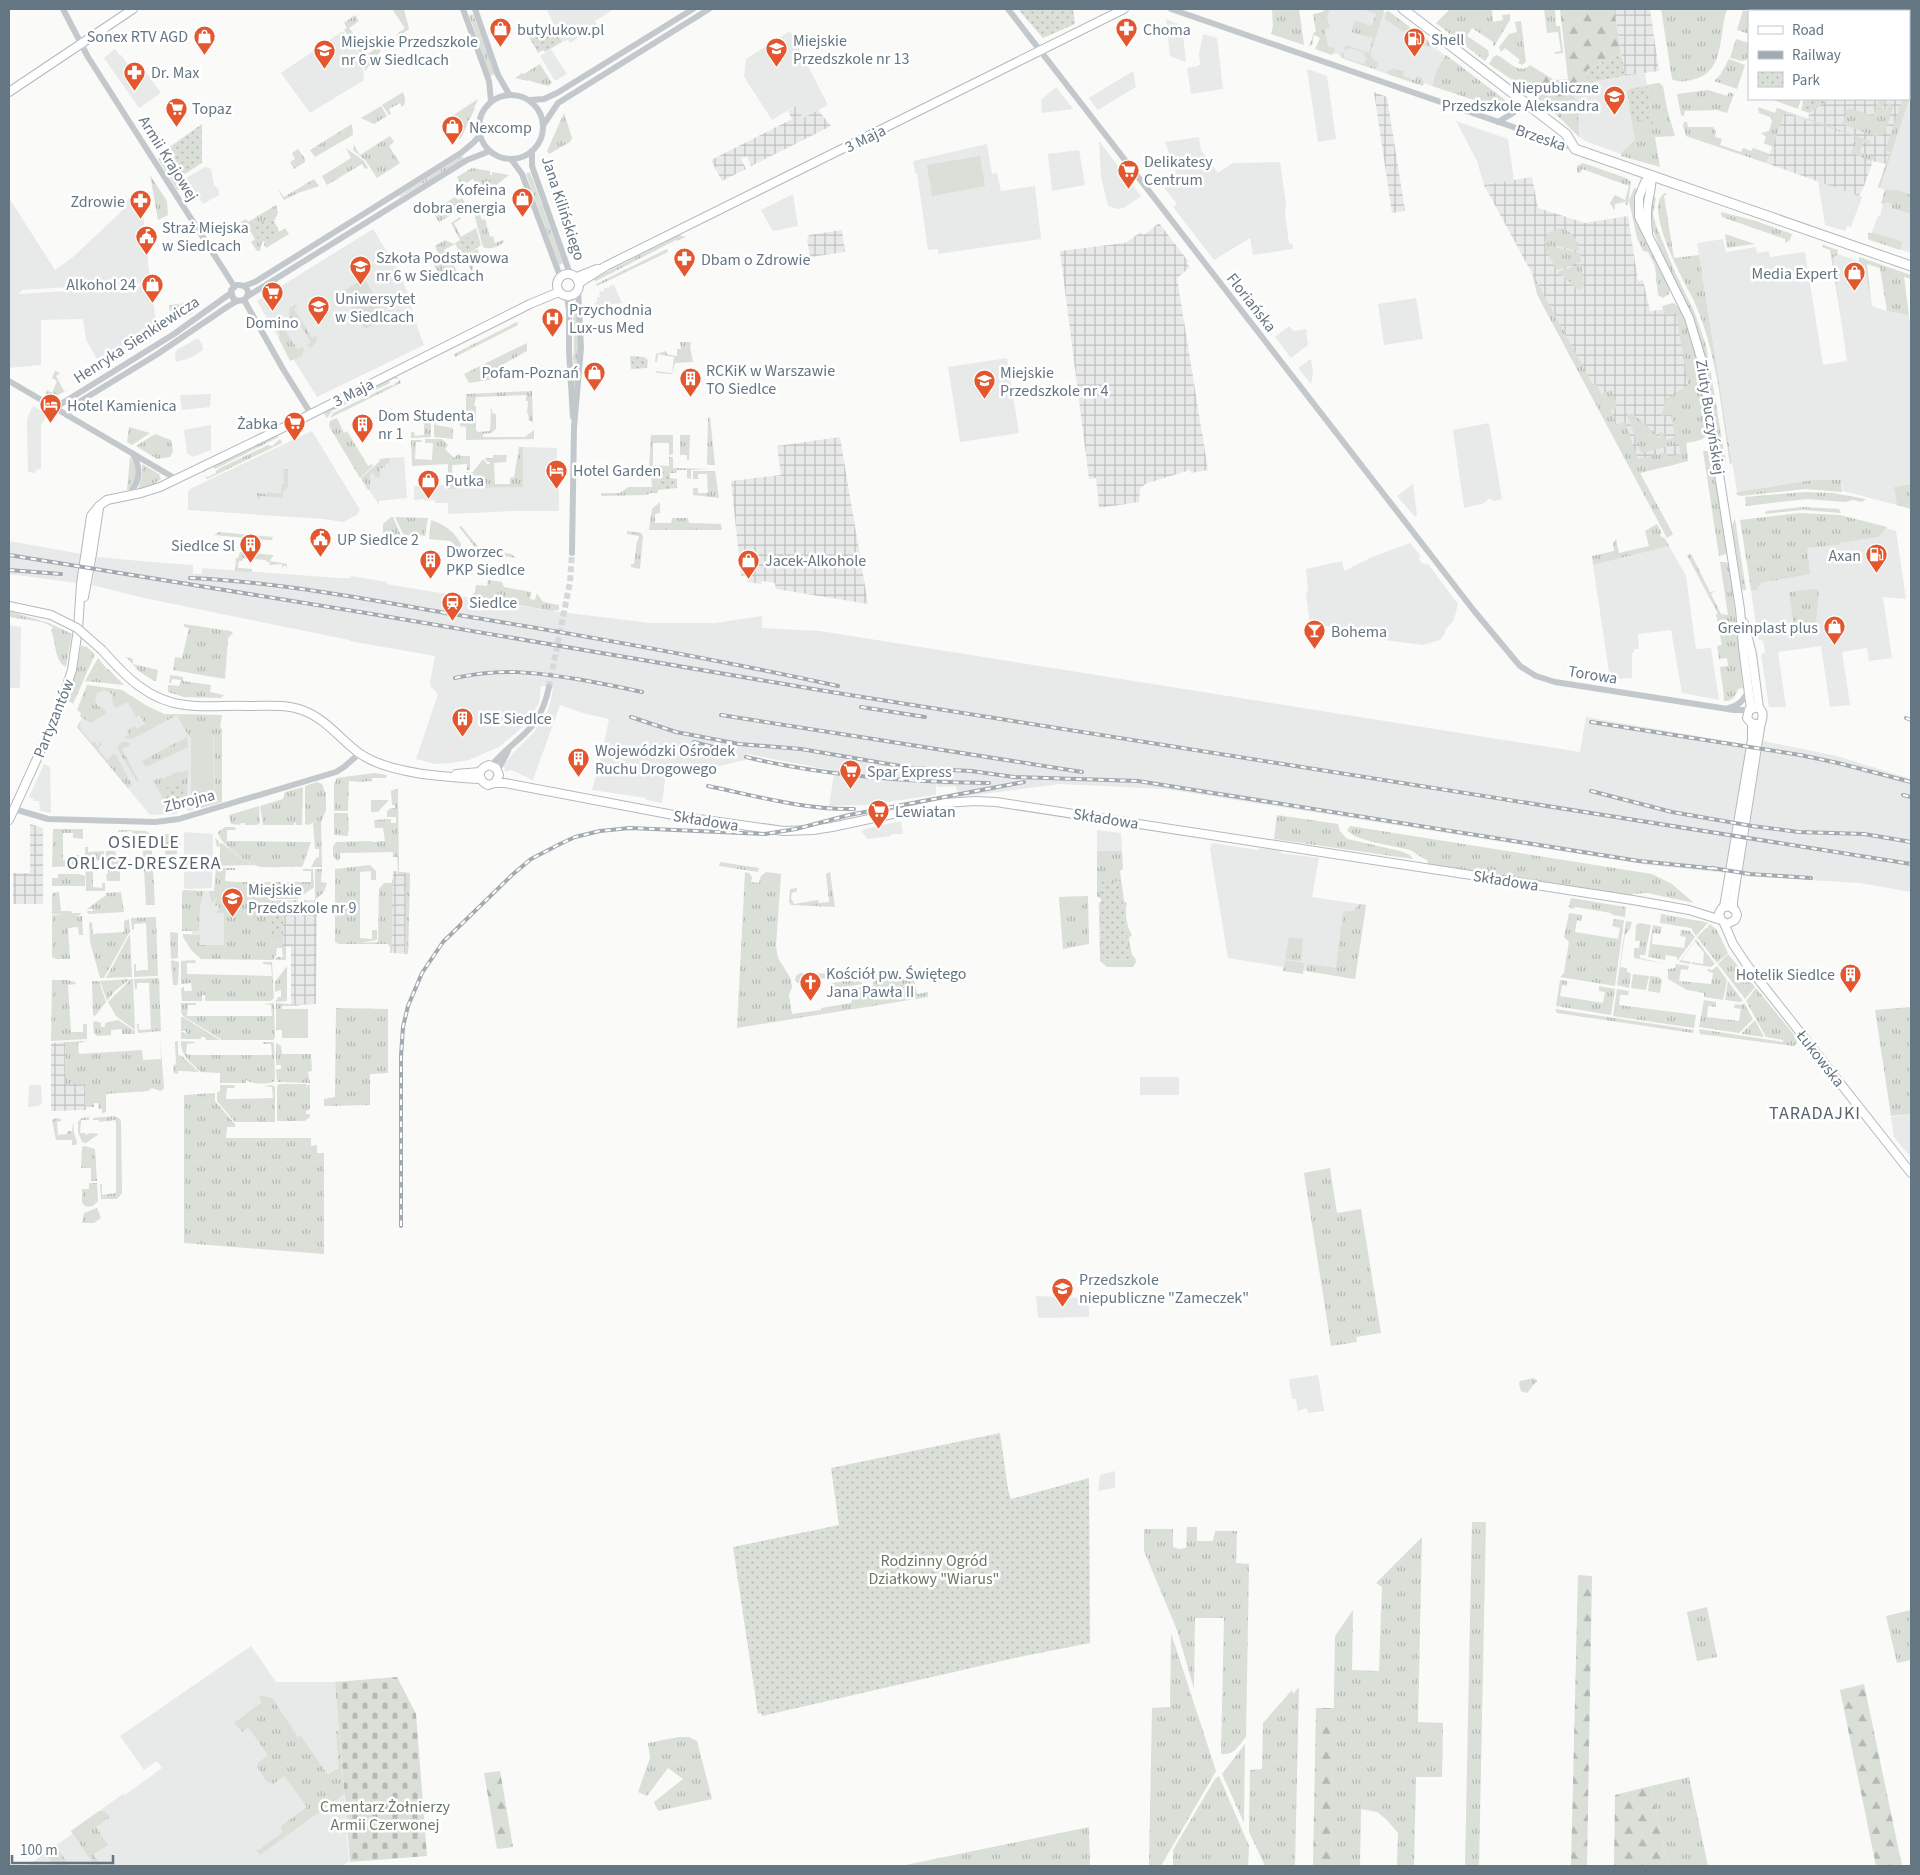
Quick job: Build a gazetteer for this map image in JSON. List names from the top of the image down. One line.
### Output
{"streets":{"main road":["Brzeska","3 Maja","Ziuty Buczyńskiej","Partyzantów","Składowa","Łukowska"],"street":["Armii Krajowej","Jana Kilińskiego","Floriańska","Henryka Sienkiewicza","Torowa","Zbrojna"]},"crossings":[["Brzeska","Ziuty Buczyńskiej"],["3 Maja","Jana Kilińskiego"],["3 Maja","Floriańska"],["3 Maja","Partyzantów"],["Armii Krajowej","Henryka Sienkiewicza"],["Jana Kilińskiego","Henryka Sienkiewicza"],["Floriańska","Torowa"],["Ziuty Buczyńskiej","Torowa"],["Partyzantów","Zbrojna"],["Składowa","Łukowska"]],"districts":["OSIEDLE ORLICZ-DRESZERA","TARADAJKI"],"parks":["Rodzinny Ogród Działkowy \"Wiarus\"","Cmentarz Żołnierzy Armii Czerwonej"],"places":{"shop":["butylukow.pl","Sonex RTV AGD","Nexcomp","Kofeina dobra energia","Media Expert","Alkohol 24","Pofam-Poznań","Putka","Jacek-Alkohole","Greinplast plus"],"pharmacy":["Choma","Dr. Max","Zdrowie","Dbam o Zdrowie"],"fuel station":["Shell","Axan"],"school or university":["Miejskie Przedszkole nr 13","Miejskie Przedszkole nr 6 w Siedlcach","Niepubliczne Przedszkole Aleksandra","Szkoła Podstawowa nr 6 w Siedlcach","Uniwersytet w Siedlcach","Miejskie Przedszkole nr 4","Miejskie Przedszkole nr 9","Przedszkole niepubliczne \"Zameczek\""],"supermarket":["Topaz","Delikatesy Centrum","Domino","Żabka","Spar Express","Lewiatan"],"public building":["Straż Miejska w Siedlcach","UP Siedlce 2"],"hospital":["Przychodnia Lux-us Med"],"building":["RCKiK w Warszawie TO Siedlce","Dom Studenta nr 1","Siedlce Sl","Dworzec PKP Siedlce","ISE Siedlce","Wojewódzki Ośrodek Ruchu Drogowego","Hotelik Siedlce"],"hotel":["Hotel Kamienica","Hotel Garden"],"station":["Siedlce"],"bar":["Bohema"],"church":["Kościół pw. Świętego Jana Pawła II"]},"legend":["Road","Railway","Park"],"scale_bar":"100 m"}
